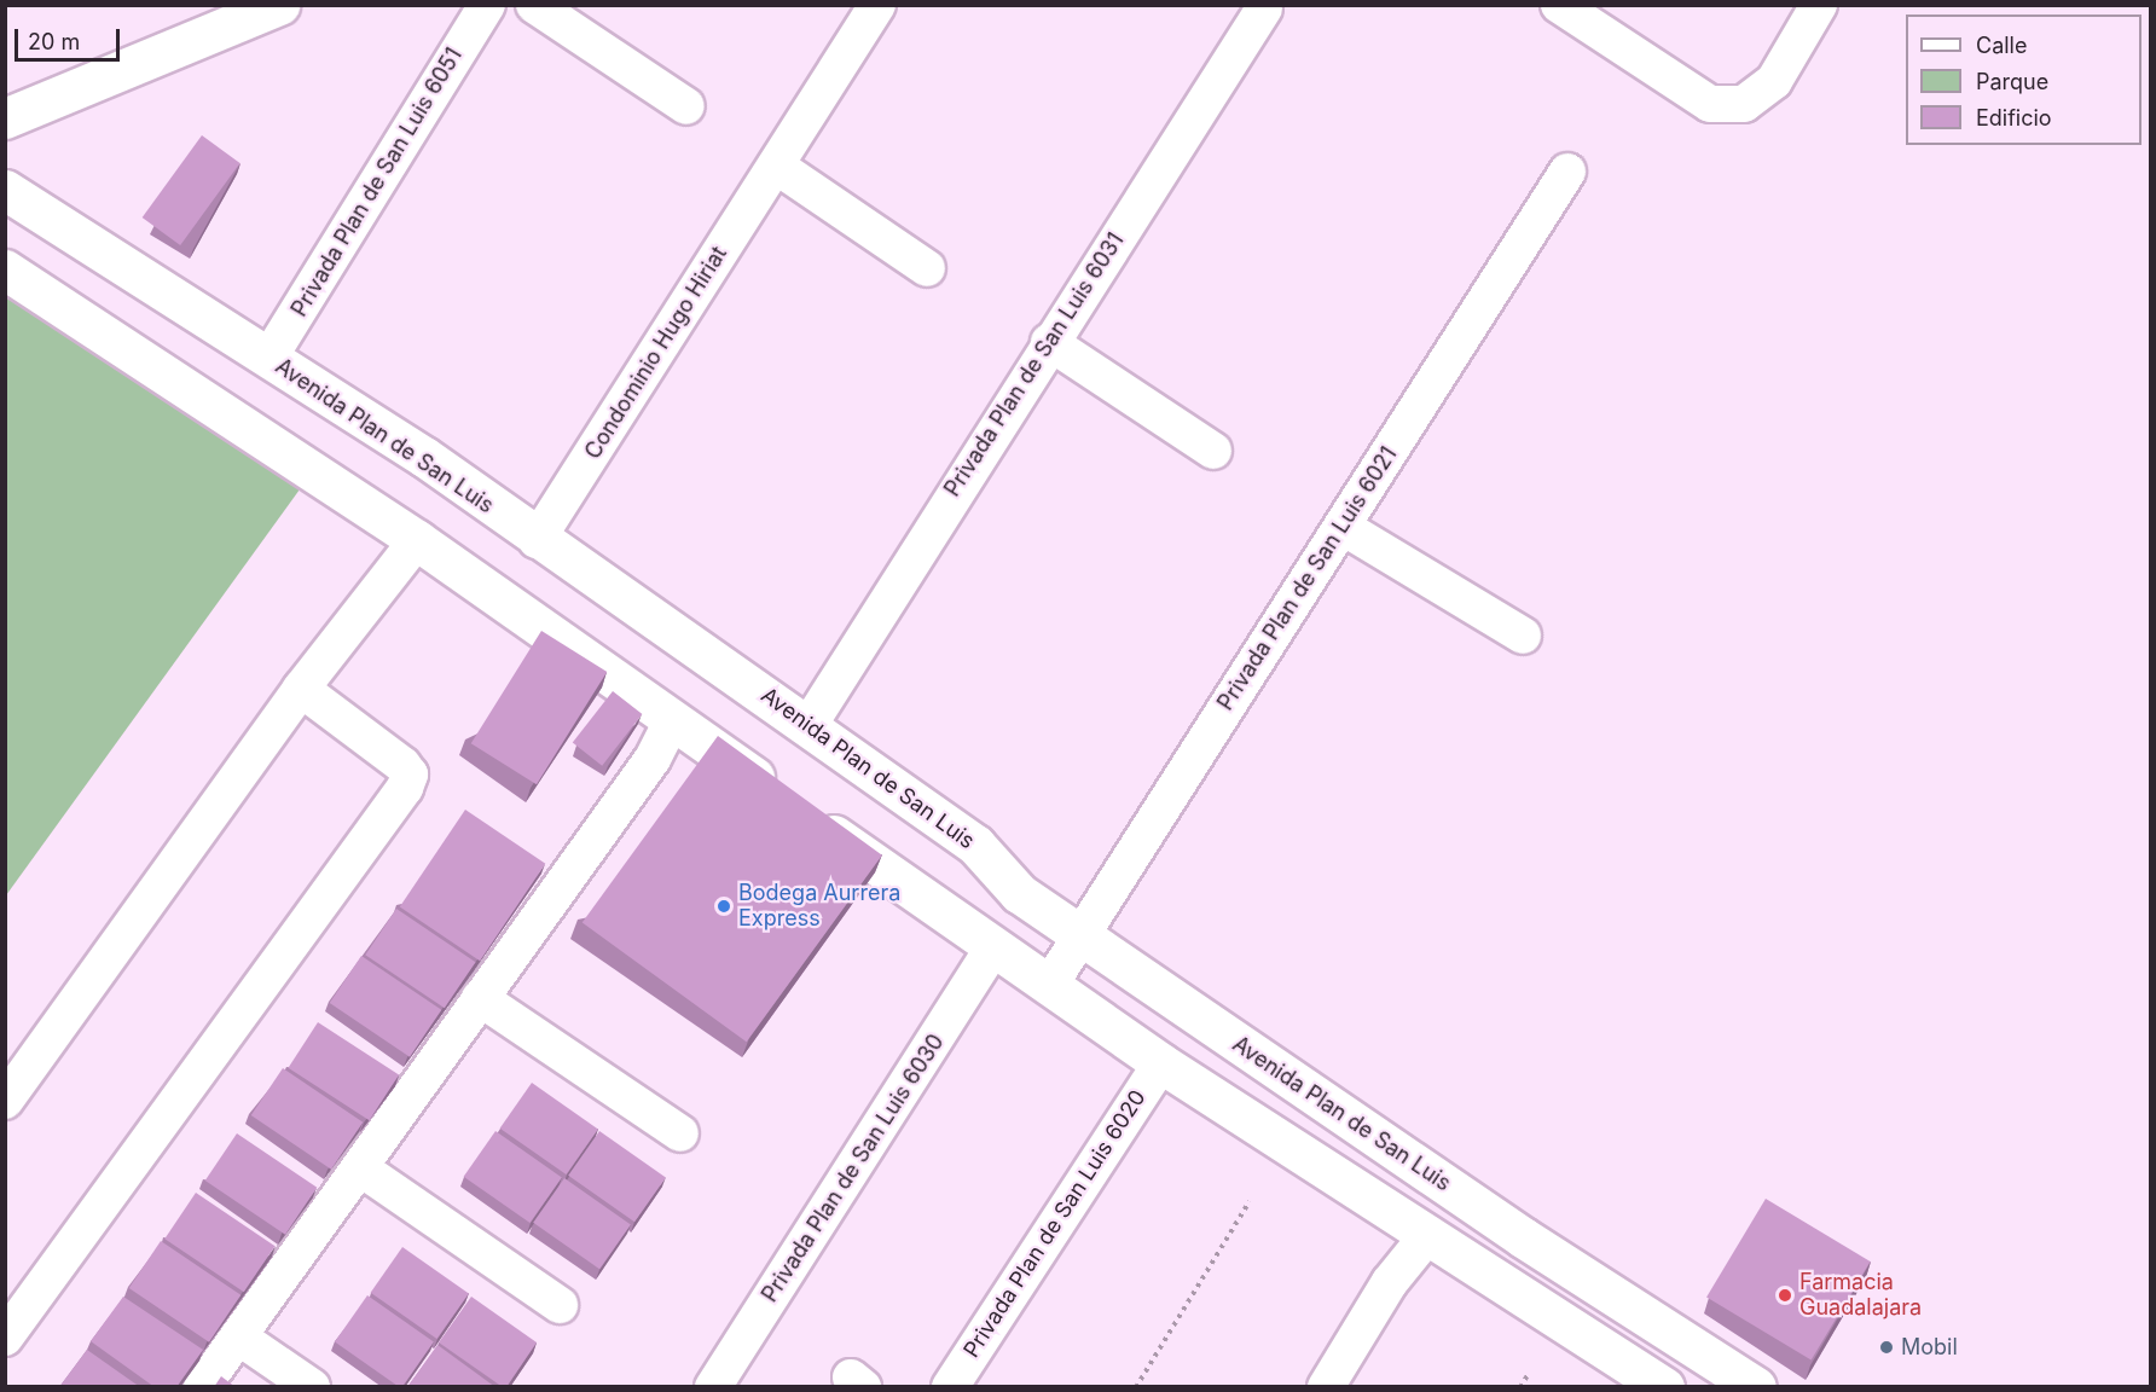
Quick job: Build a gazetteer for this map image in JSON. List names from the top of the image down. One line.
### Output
{"streets":{"street":["Privada Plan de San Luis 6051","Condominio Hugo Hiriat","Privada Plan de San Luis 6031","Avenida Plan de San Luis","Privada Plan de San Luis 6021","Privada Plan de San Luis 6030","Privada Plan de San Luis 6020"]},"crossings":[["Privada Plan de San Luis 6051","Avenida Plan de San Luis"],["Condominio Hugo Hiriat","Avenida Plan de San Luis"],["Privada Plan de San Luis 6031","Avenida Plan de San Luis"],["Avenida Plan de San Luis","Privada Plan de San Luis 6021"]],"places":["Bodega Aurrera Express","Farmacia Guadalajara","Mobil"],"legend":["Calle","Parque","Edificio"],"scale_bar":"20 m"}
